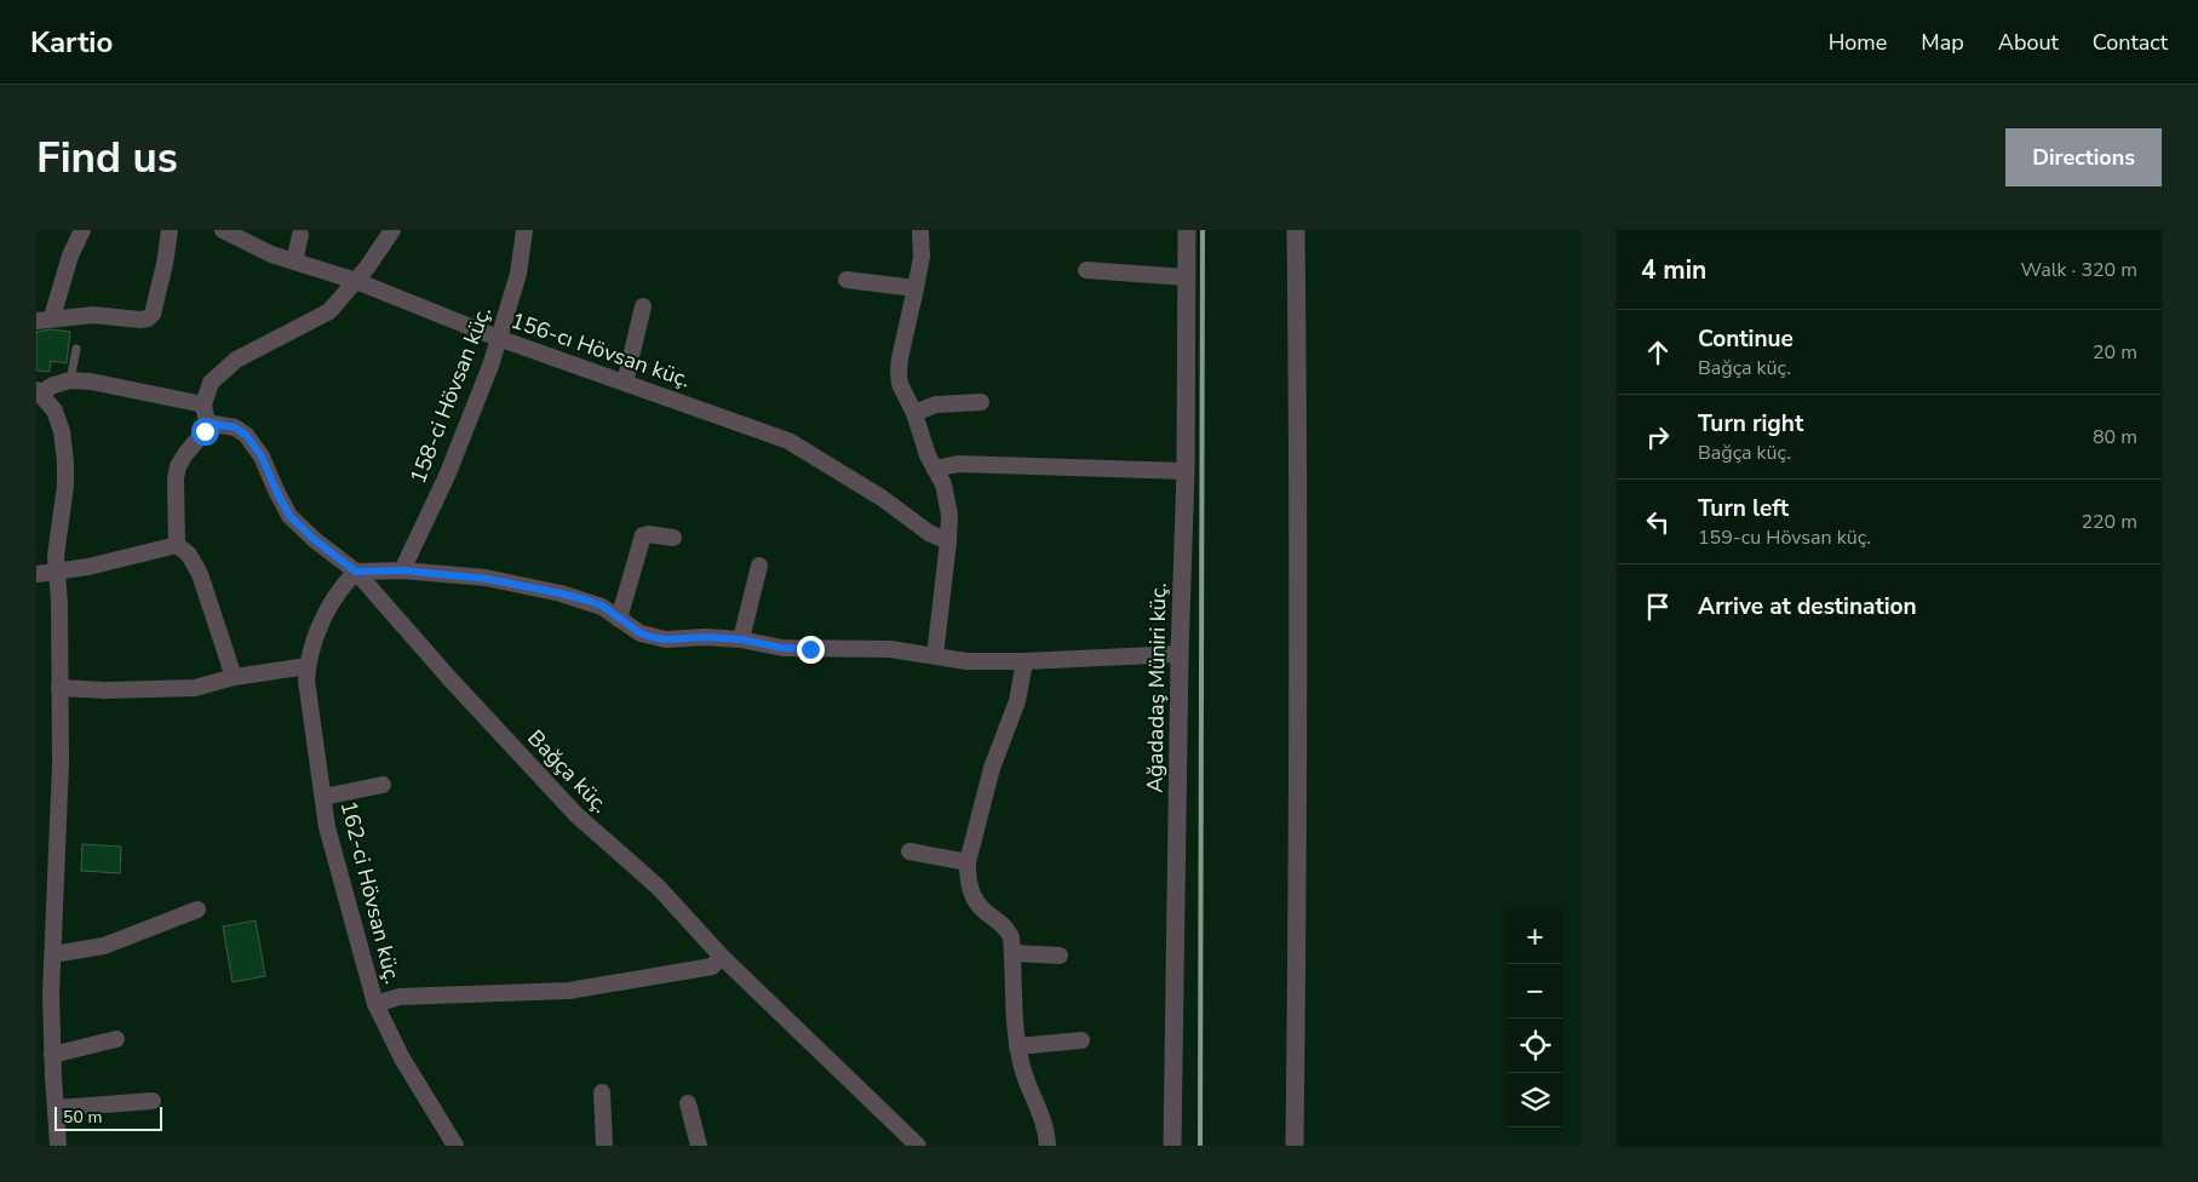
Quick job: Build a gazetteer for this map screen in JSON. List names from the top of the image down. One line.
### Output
{"streets":{"street":["156-cı Hövsan küç.","158-ci Hövsan küç.","Ağadadaş Müniri küç.","Bağça küç.","162-ci Hövsan küç."]},"crossings":[["156-cı Hövsan küç.","158-ci Hövsan küç."],["Bağça küç.","162-ci Hövsan küç."]],"scale_bar":"50 m","page":{"header":"Kartio","nav":["Home","Map","About","Contact"],"buttons":"Directions","title":"Find us","heading":["4 min","Walk · 320 m"],"list":[["Continue","Bağça küç.","20 m"],["Turn right","Bağça küç.","80 m"],["Turn left","159-cu Hövsan küç.","220 m"],"Arrive at destination"],"map_buttons":["+","−"],"scale":"50 m"}}
